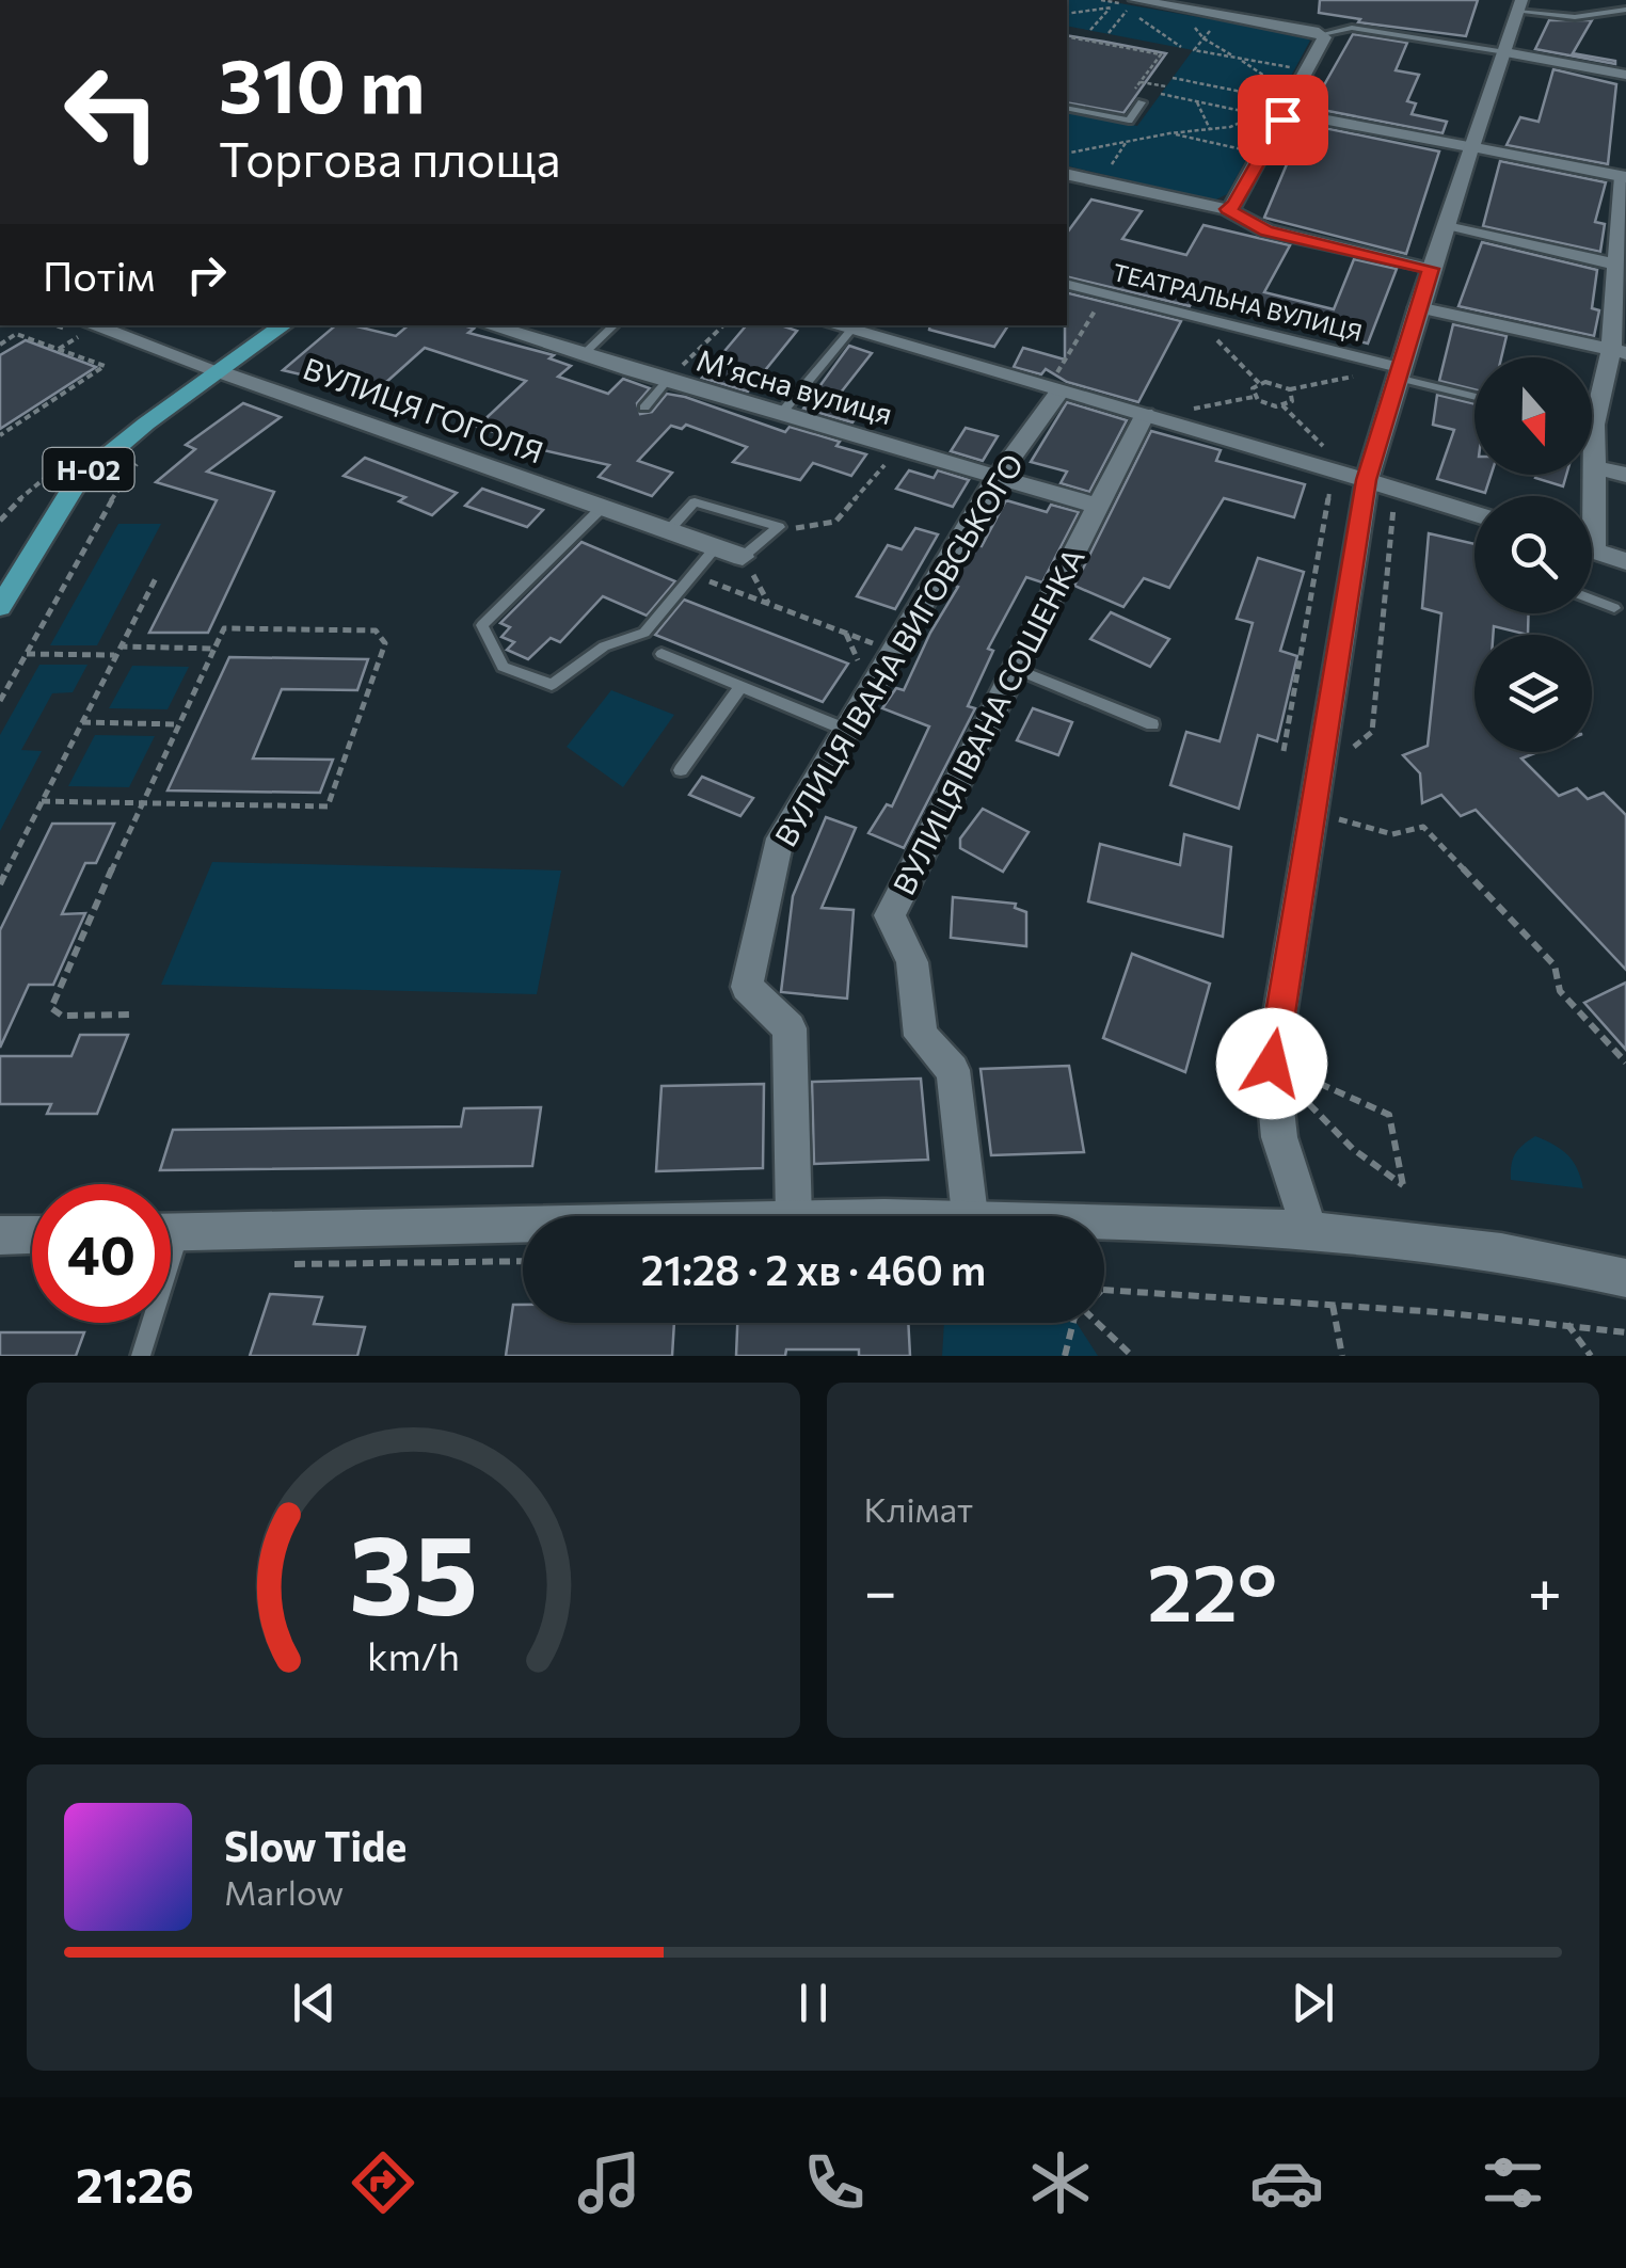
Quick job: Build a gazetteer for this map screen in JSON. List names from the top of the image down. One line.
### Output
{"streets":{"main road":["Н-02"],"street":["ТЕАТРАЛЬНА ВУЛИЦЯ","Мʼясна вулиця","ВУЛИЦЯ ГОГОЛЯ","ВУЛИЦЯ ІВАНА ВИГОВСЬКОГО","ВУЛИЦЯ ІВАНА СОШЕНКА"]},"crossings":[["Мʼясна вулиця","ВУЛИЦЯ ІВАНА ВИГОВСЬКОГО"],["Мʼясна вулиця","ВУЛИЦЯ ІВАНА СОШЕНКА"],["ВУЛИЦЯ ГОГОЛЯ","Н-02"]],"north":"bottom","page":{"turn":["310 m","Торгова площа"],"then":"Потім","limit":"40","trip":"21:28 · 2 хв · 460 m","tile":"Клімат","heat":["−","22°","+"],"song":["Slow Tide","Marlow"],"tabs":"21:26","gauge":["35","km/h"]}}
